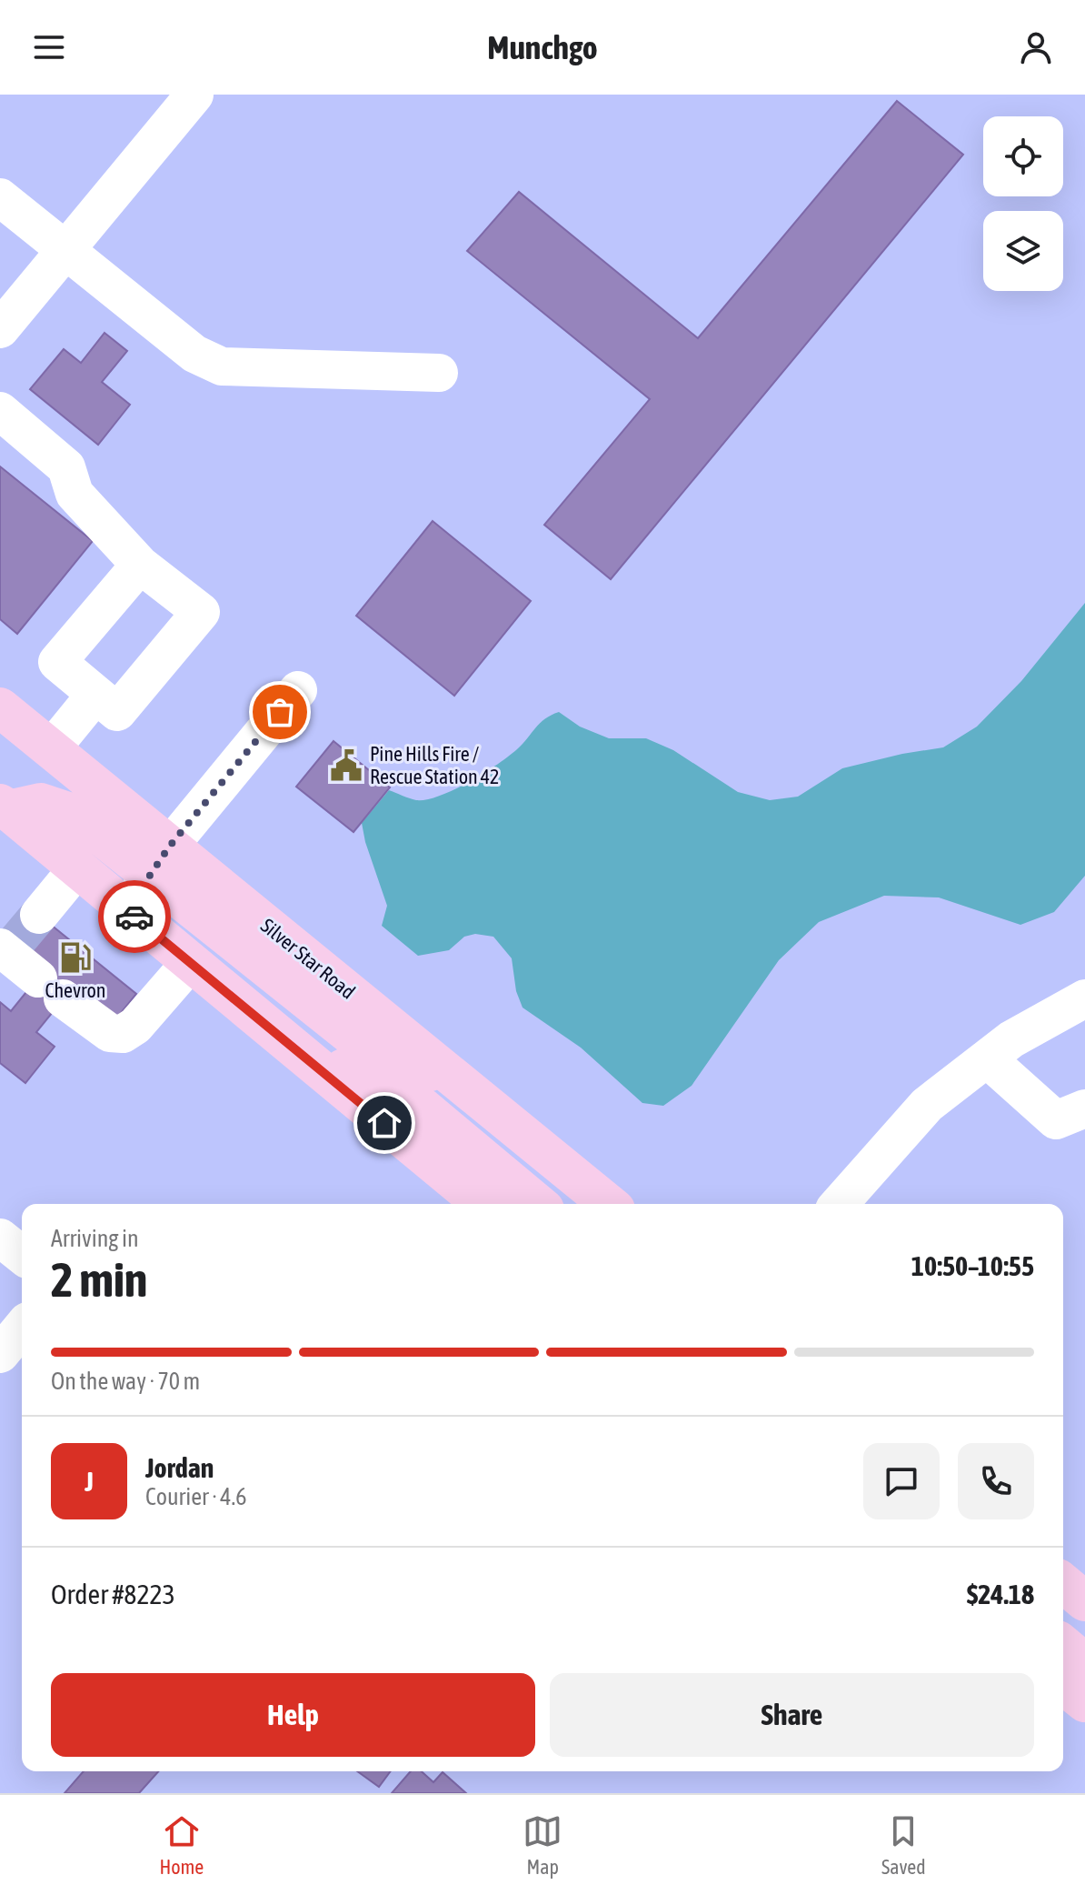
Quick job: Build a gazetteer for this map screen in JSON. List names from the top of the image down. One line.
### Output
{"places":{"public building":["Pine Hills Fire / Rescue Station 42"],"fuel station":["Chevron"]},"page":{"header":"Munchgo","heading":["2 min","Arriving in","10:50–10:55"],"panel":["Jordan","Courier · 4.6","Order #8223","$24.18"],"bar":"On the way · 70 m","round":"J","buttons":["Help","Share"],"tabs":["Home","Map","Saved"]}}
